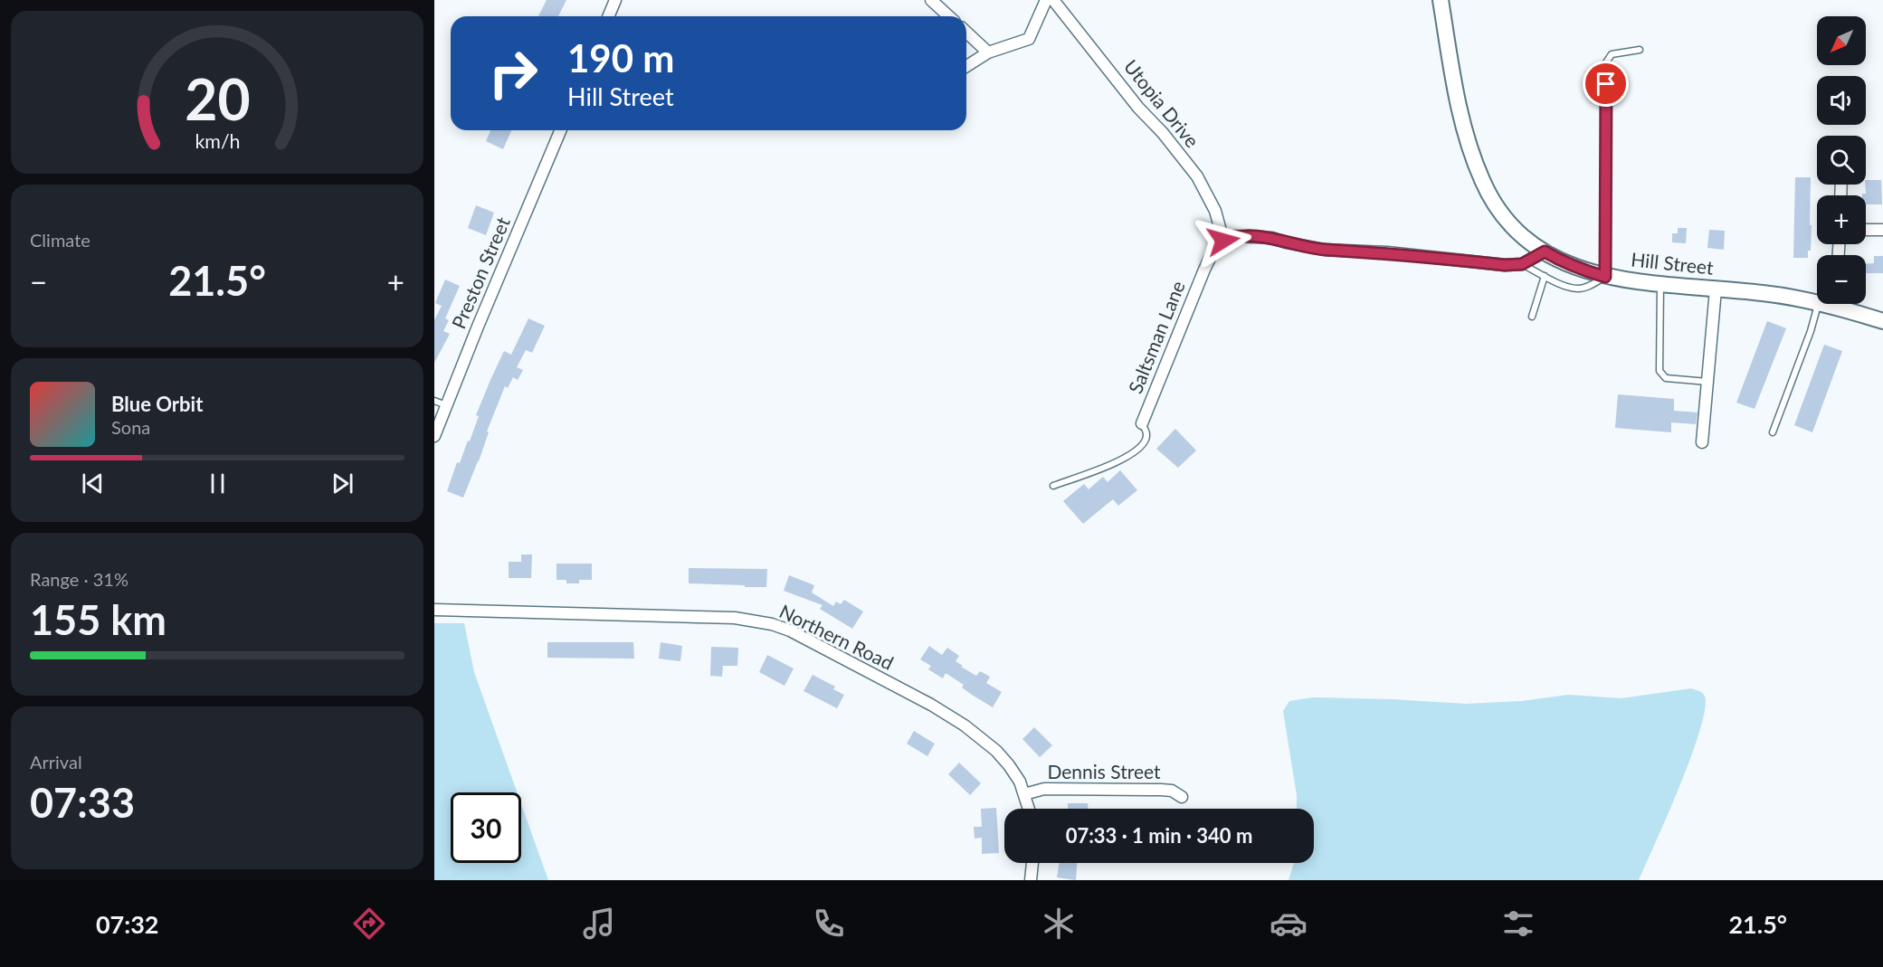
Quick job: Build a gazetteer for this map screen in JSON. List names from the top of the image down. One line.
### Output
{"streets":{"street":["Utopia Drive","Hill Street","Preston Street","Saltsman Lane","Northern Road","Dennis Street"]},"crossings":[["Utopia Drive","Saltsman Lane"],["Northern Road","Dennis Street"]],"north":"bottom left","page":{"map_buttons":["+","−"],"turn":["190 m","Hill Street"],"tile":["Climate",["Range · 31%","155 km"],["Arrival","07:33"]],"heat":["−","21.5°","+"],"song":["Blue Orbit","Sona"],"limit":"30","trip":"07:33 · 1 min · 340 m","tabs":["07:32","21.5°"],"gauge":["20","km/h"]}}
